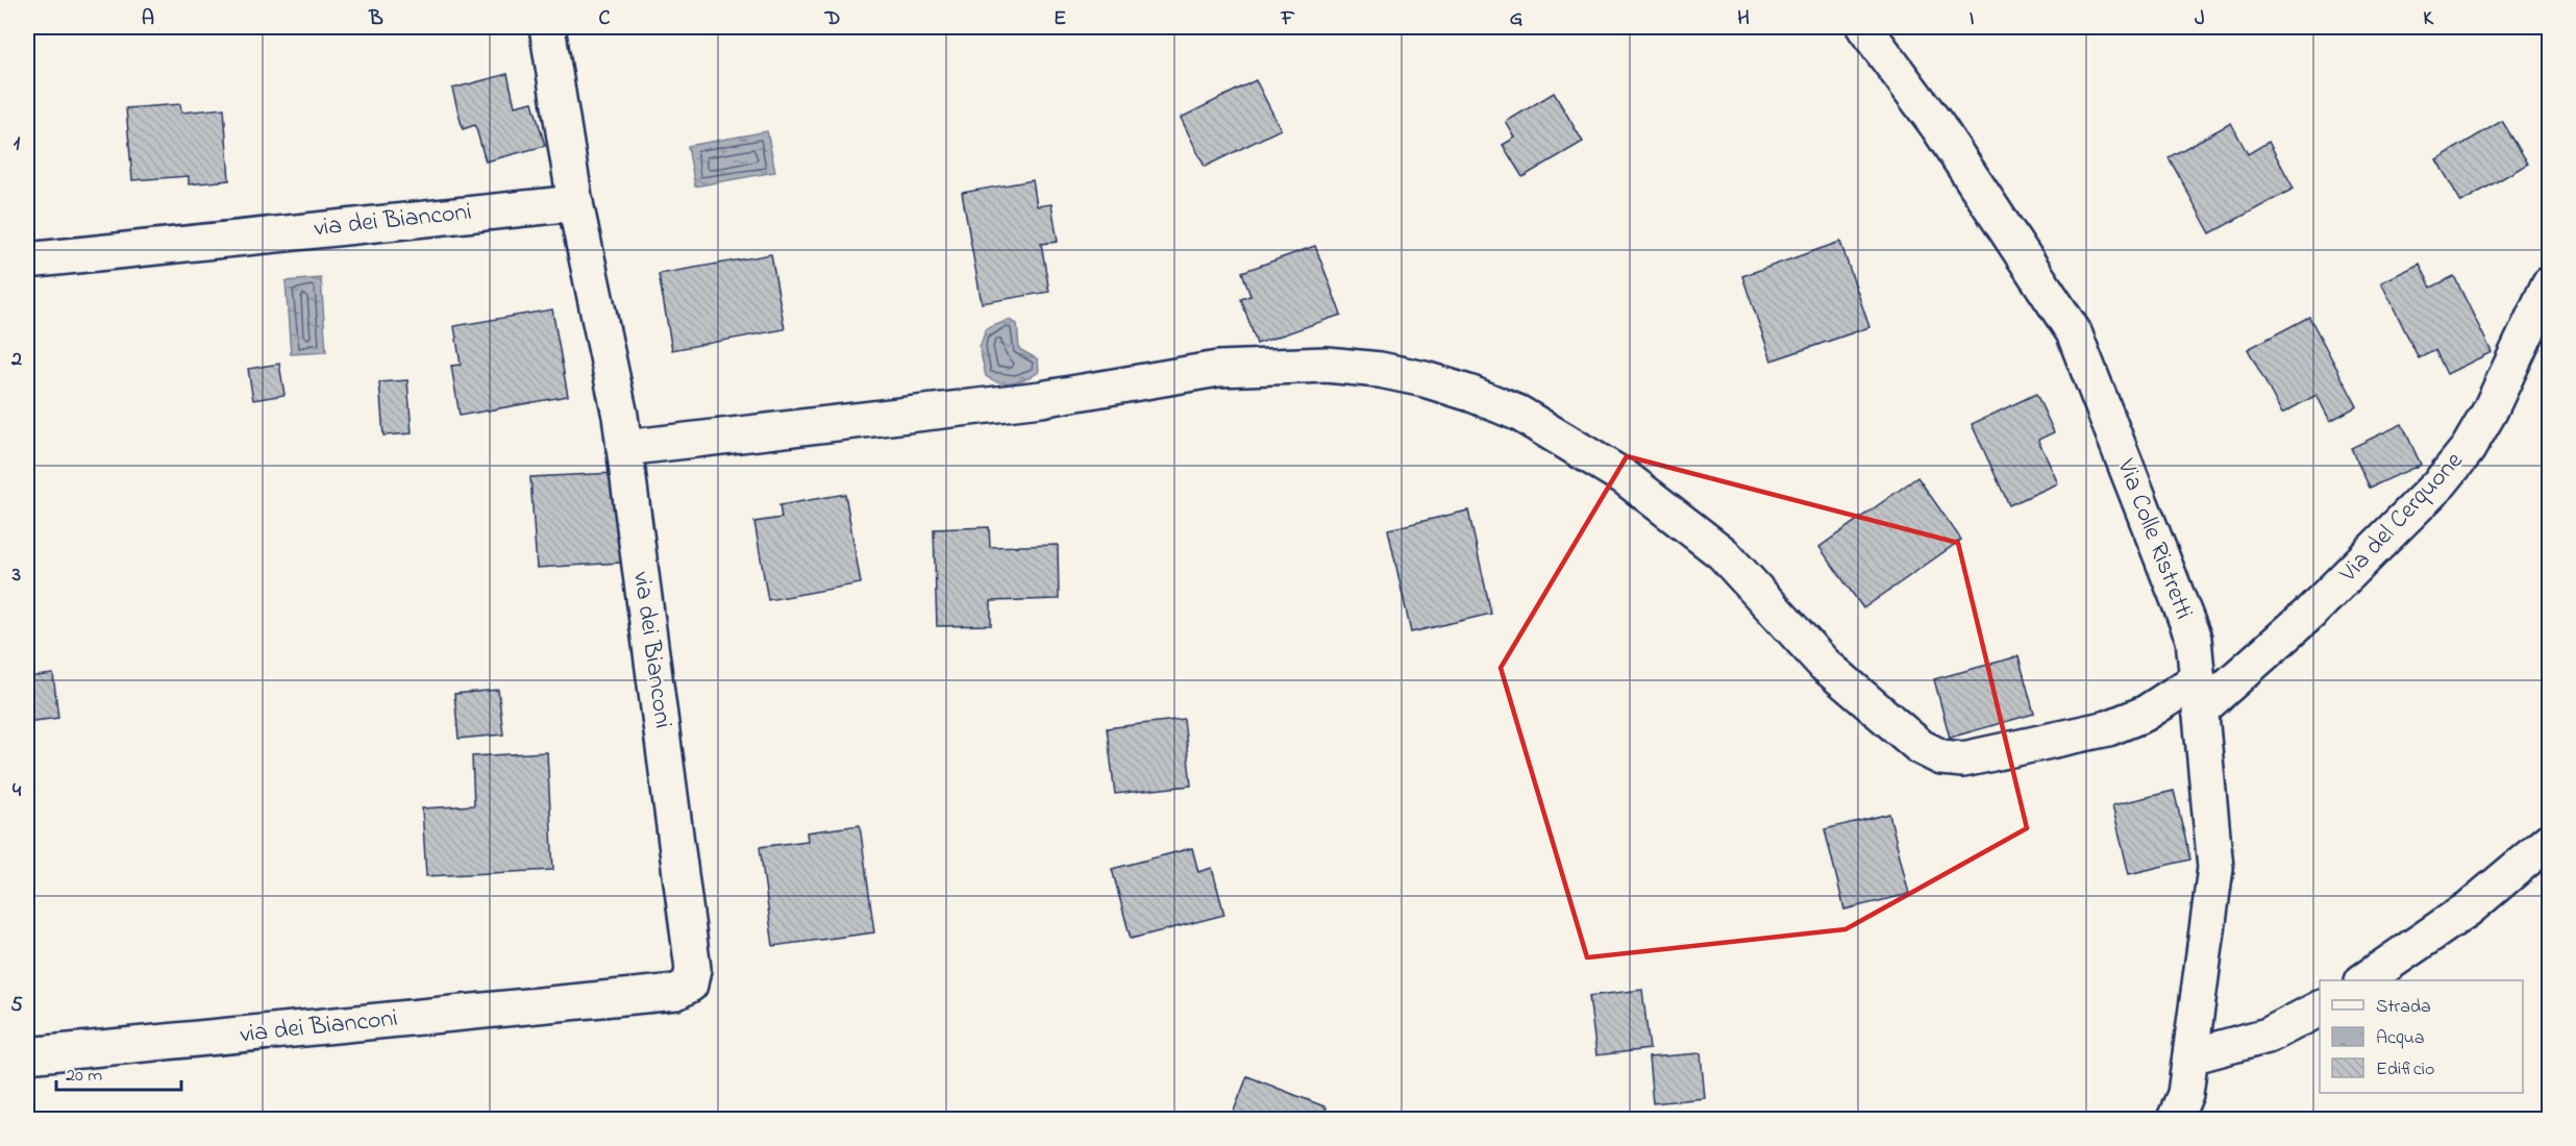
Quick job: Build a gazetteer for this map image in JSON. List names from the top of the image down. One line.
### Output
{"streets":{"street":["via dei Bianconi","Via del Cerquone","Via Colle Ristretti"]},"crossings":[["via dei Bianconi","Via del Cerquone"],["Via del Cerquone","Via Colle Ristretti"]],"legend":["Strada","Acqua","Edificio"],"scale_bar":"20 m","grid":{"columns":["A","B","C","D","E","F","G","H","I","J","K"],"rows":["1","2","3","4","5"]}}
